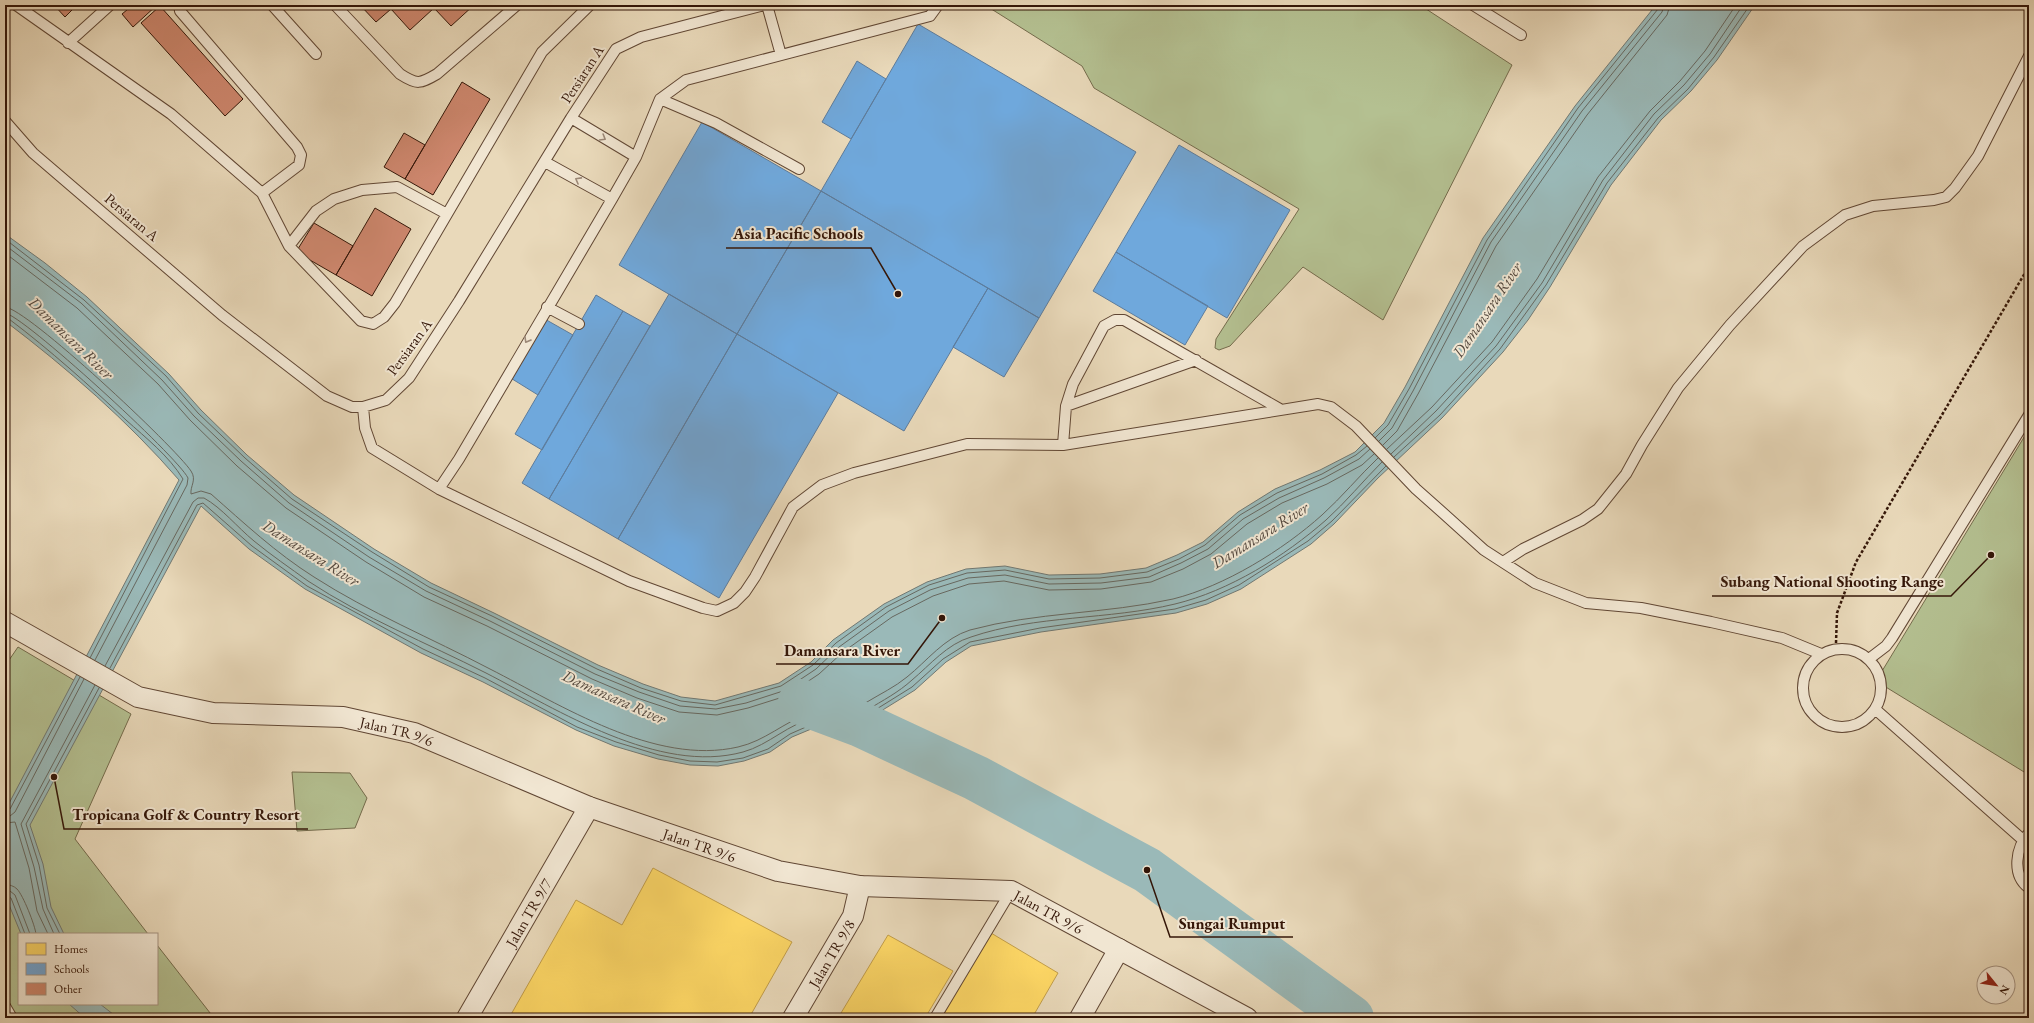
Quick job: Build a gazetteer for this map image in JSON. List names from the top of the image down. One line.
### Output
{"streets":{"street":["Jalan TR 9/6","Jalan TR 9/7","Jalan TR 9/8"],"lane":["Persiaran A"]},"crossings":[["Jalan TR 9/6","Jalan TR 9/7"],["Jalan TR 9/6","Jalan TR 9/8"]],"water":["Damansara River"],"places":["Asia Pacific Schools","Subang National Shooting Range","Damansara River","Tropicana Golf & Country Resort","Sungai Rumput"],"legend":["Homes","Schools","Other"],"north":"bottom right"}
